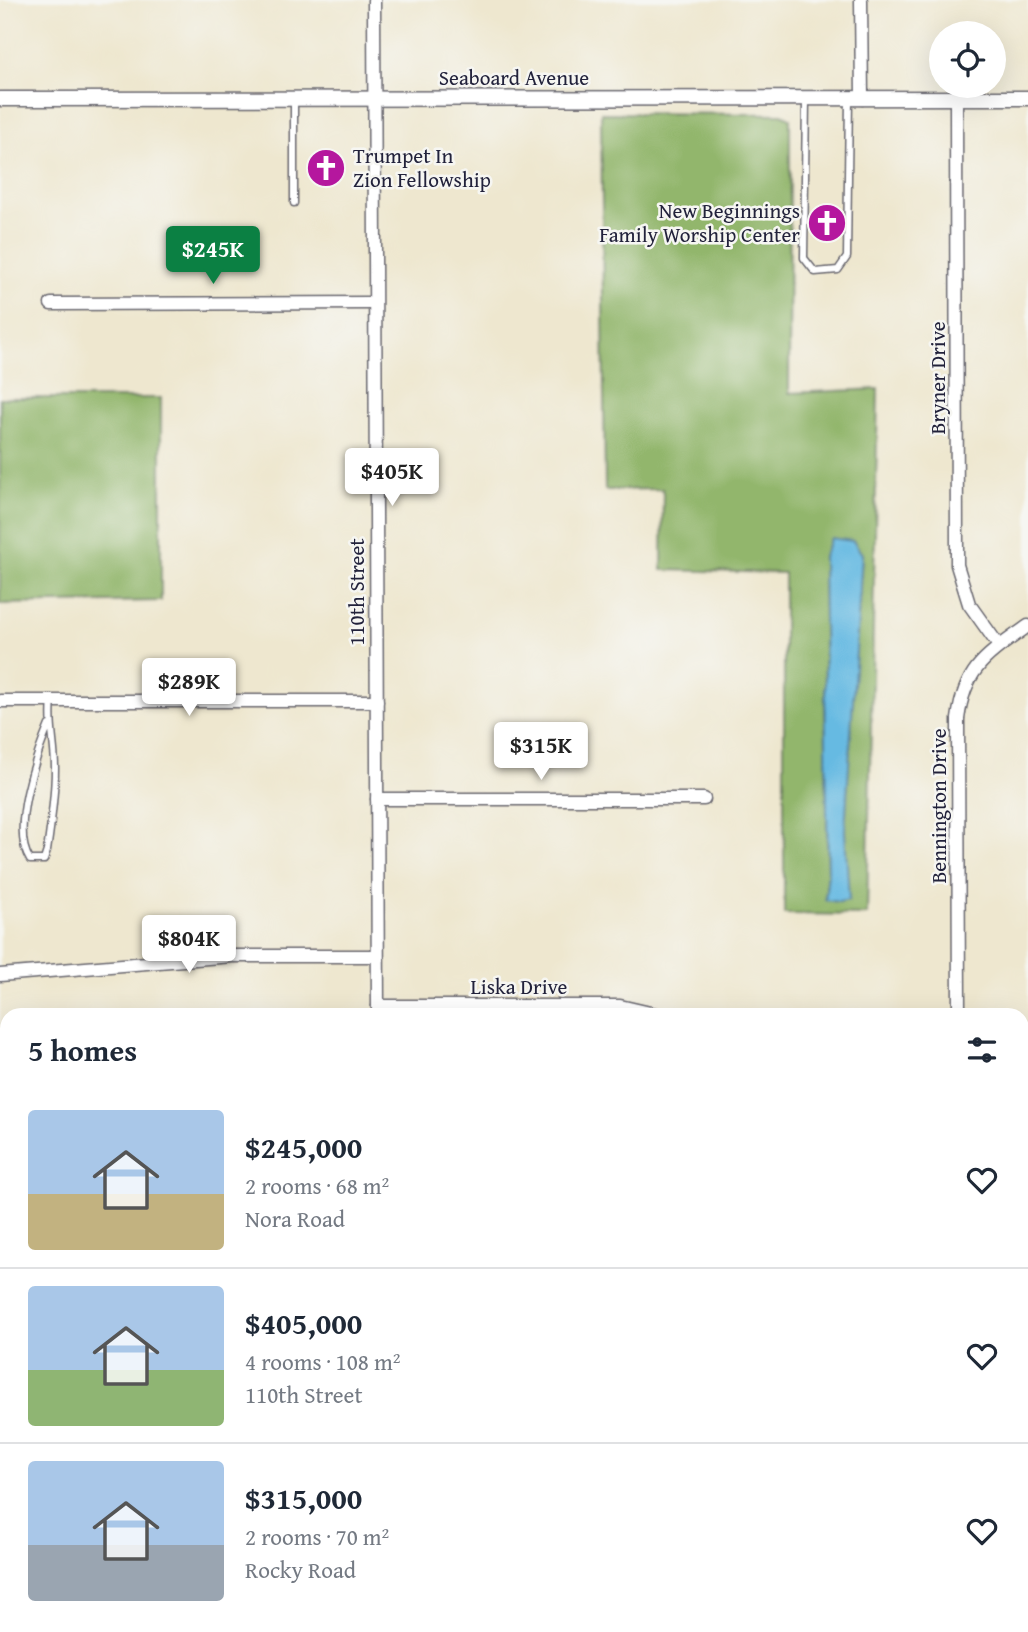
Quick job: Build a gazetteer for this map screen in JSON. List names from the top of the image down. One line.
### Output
{"streets":{"street":["Seaboard Avenue","Bryner Drive","110th Street","Bennington Drive","Liska Drive"]},"crossings":[["Seaboard Avenue","Bryner Drive"],["Seaboard Avenue","110th Street"],["Bryner Drive","Bennington Drive"]],"places":{"church":["Trumpet In Zion Fellowship","New Beginnings Family Worship Center"]},"page":{"price":["$245K","$405K","$289K","$315K","$804K"],"heading":"5 homes","list":[{"name":"$245,000","note":"2 rooms · 68 m² · Nora Road"},{"name":"$405,000","note":"4 rooms · 108 m² · 110th Street"},{"name":"$315,000","note":"2 rooms · 70 m² · Rocky Road"}]}}
